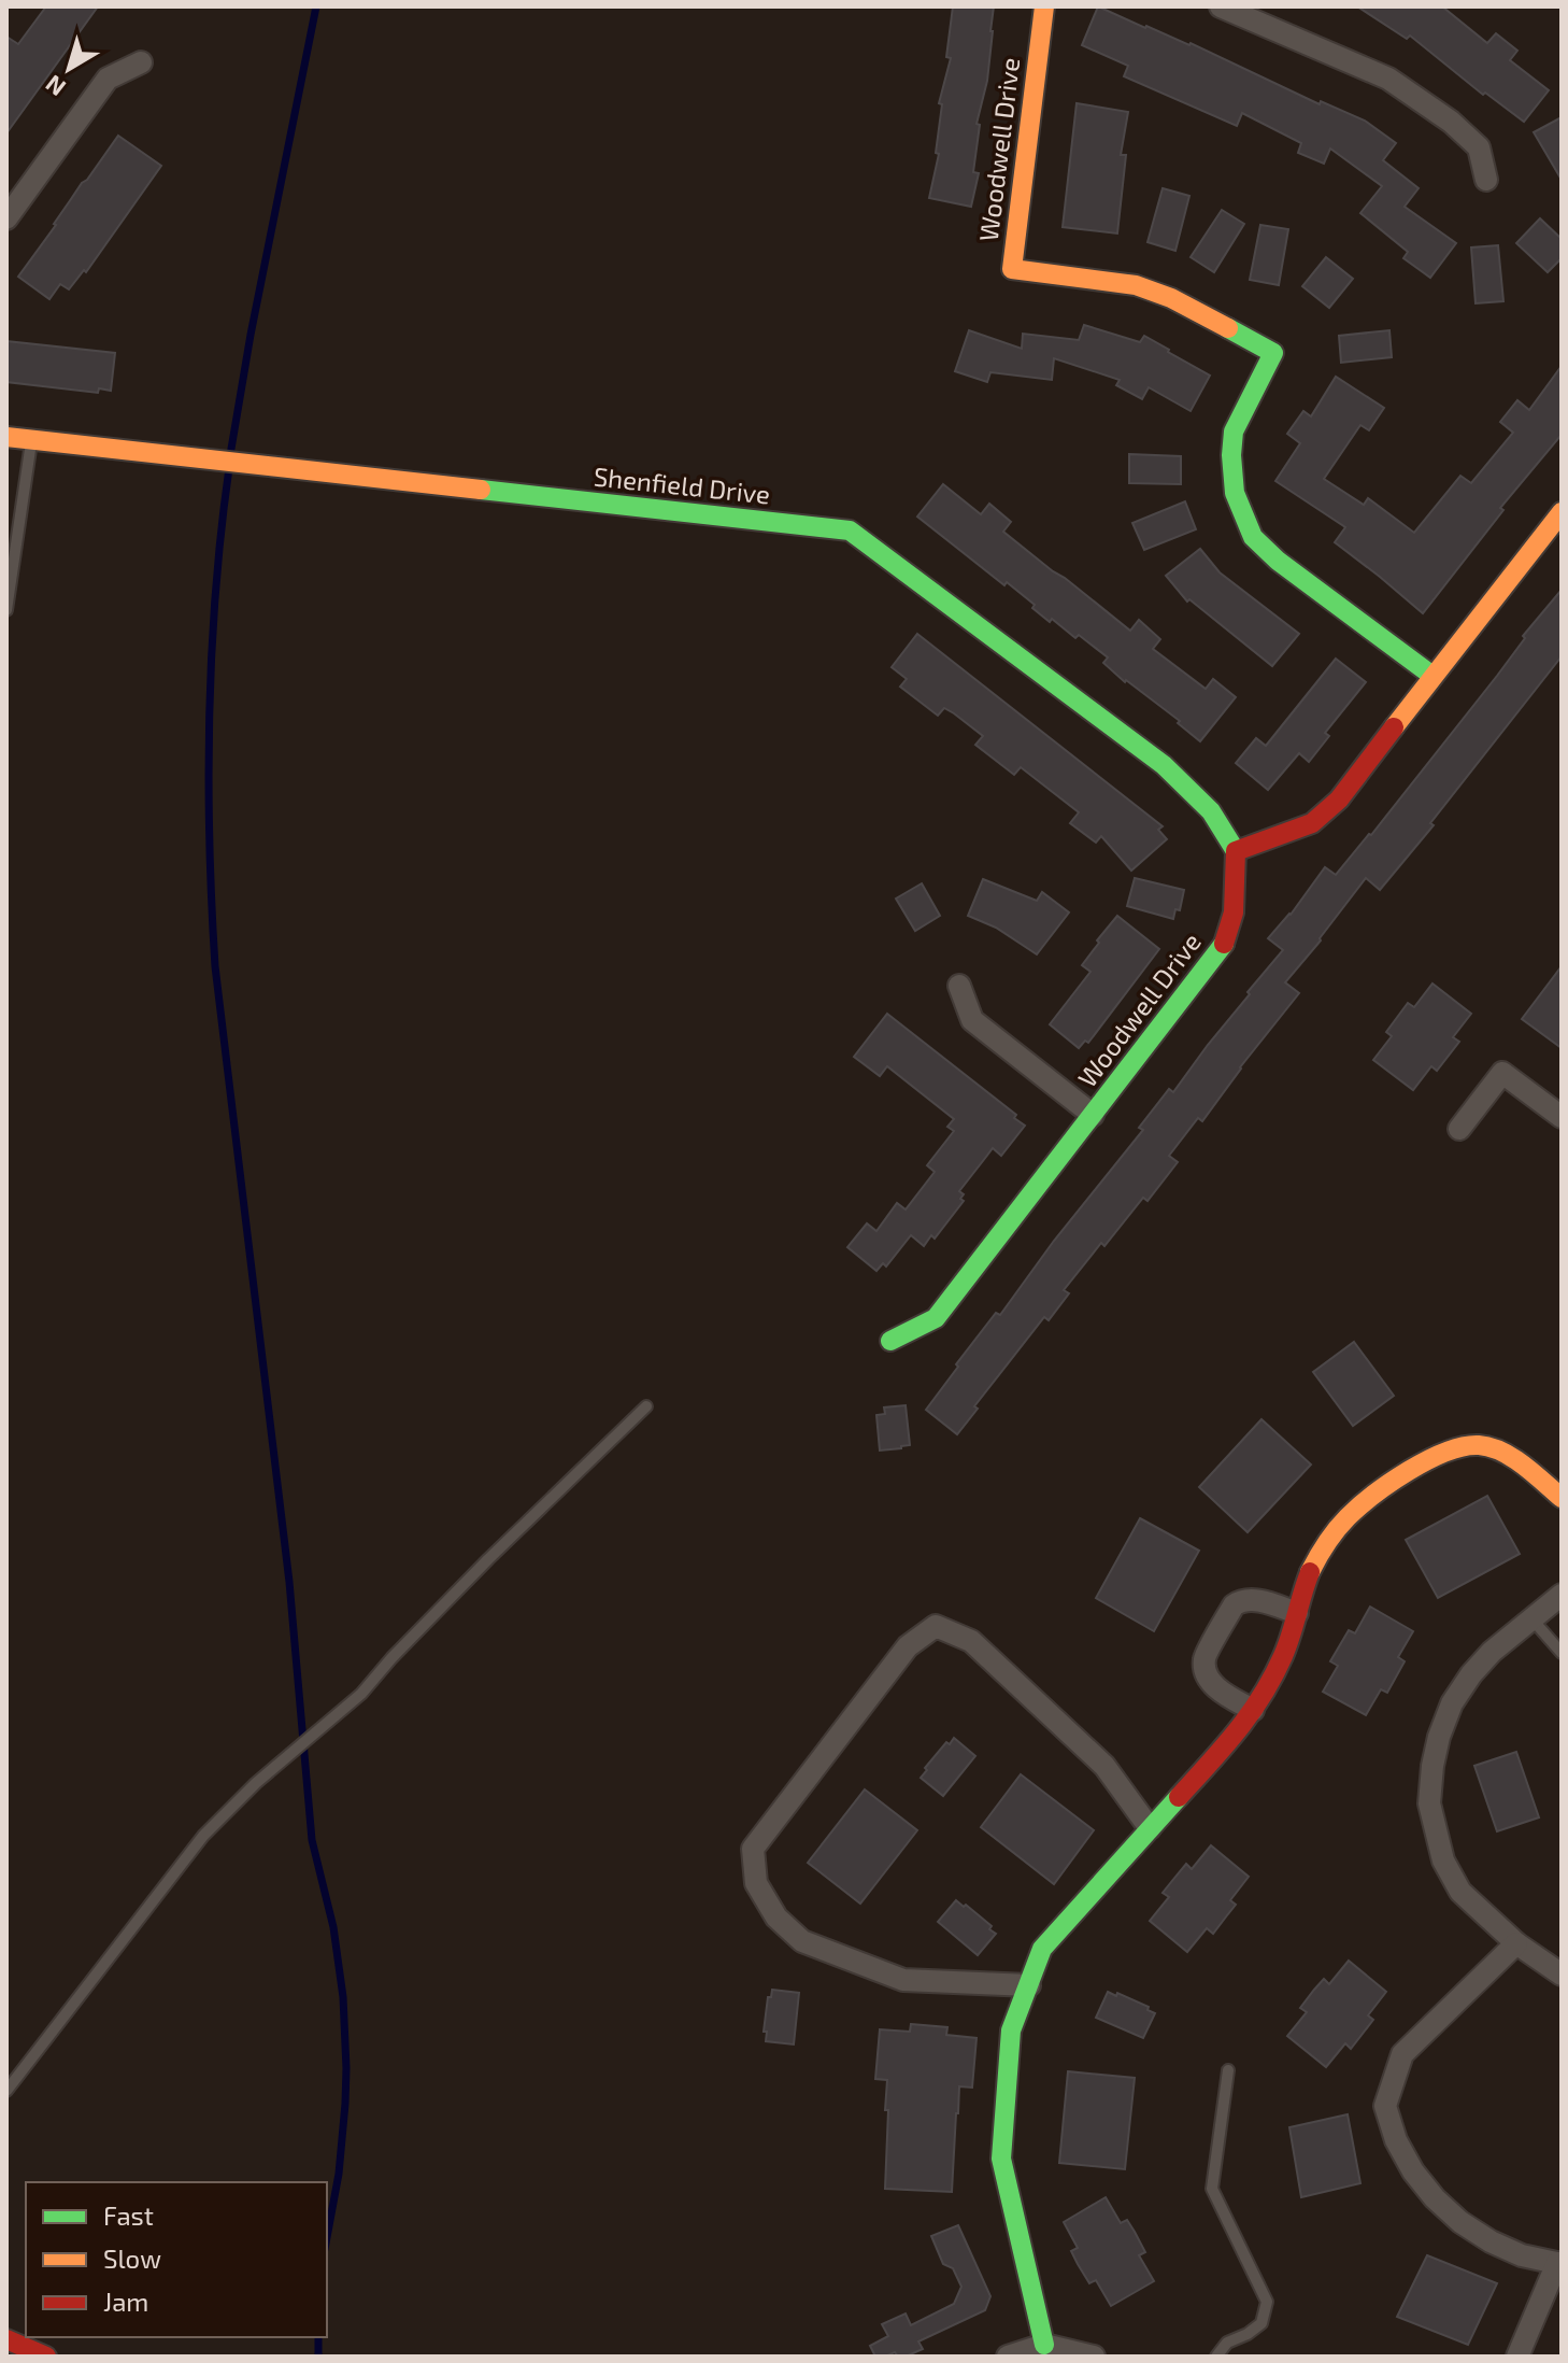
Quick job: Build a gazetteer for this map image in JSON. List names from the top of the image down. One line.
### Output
{"streets":{"street":["Woodwell Drive","Shenfield Drive"]},"crossings":[["Woodwell Drive","Shenfield Drive"]],"legend":["Fast","Slow","Jam"],"north":"bottom left"}
